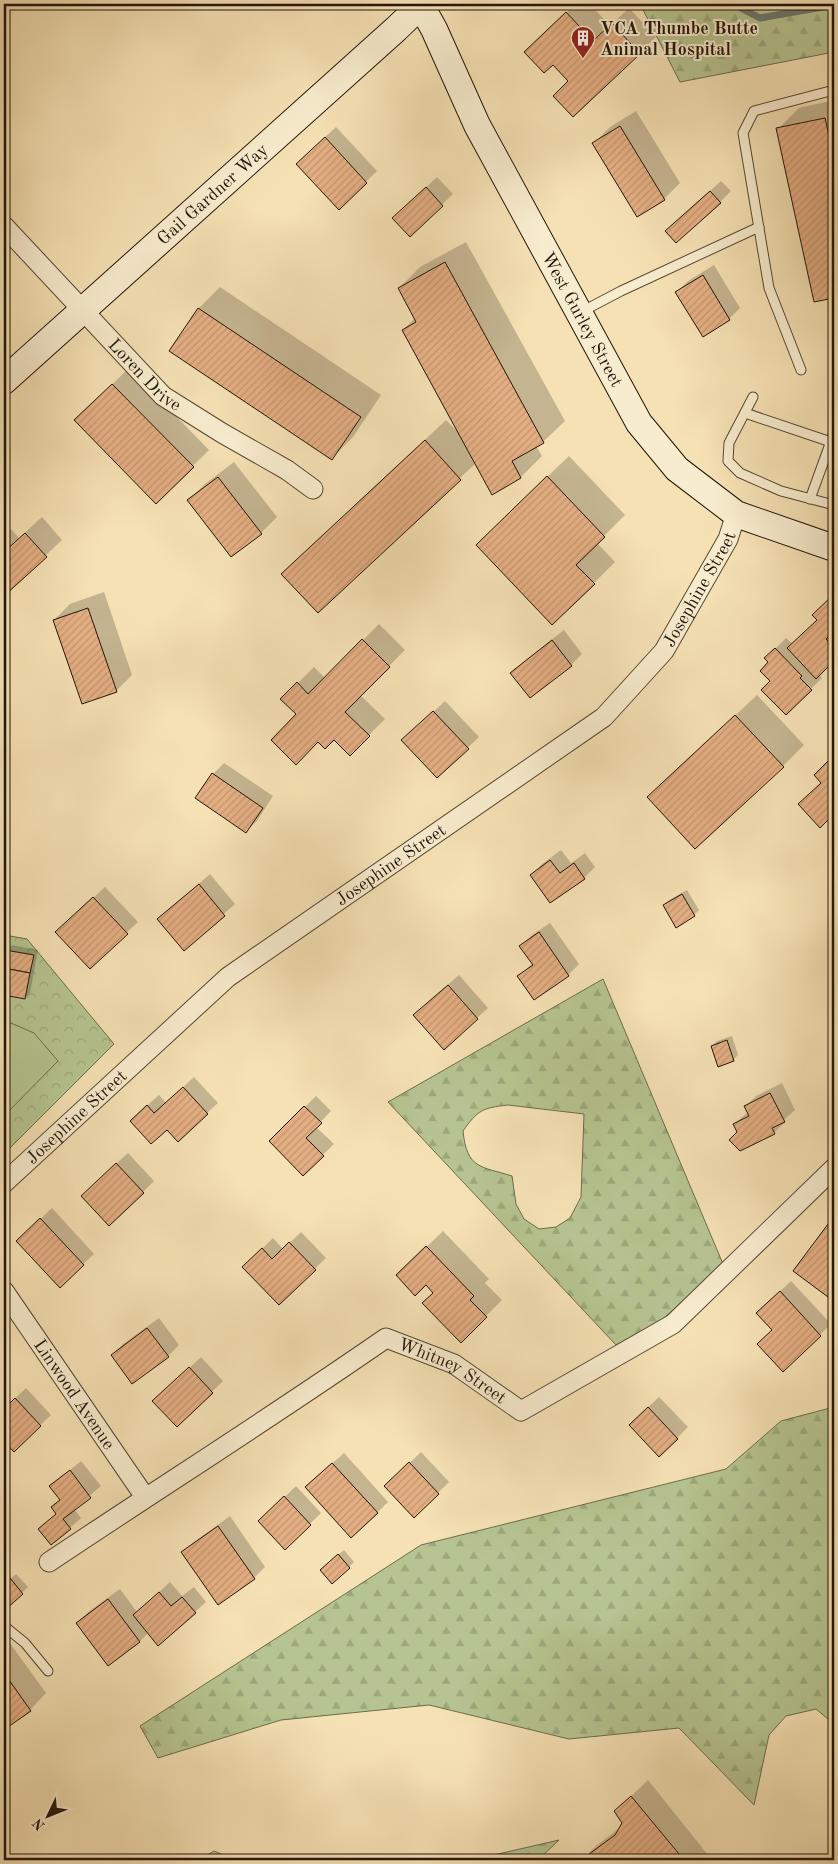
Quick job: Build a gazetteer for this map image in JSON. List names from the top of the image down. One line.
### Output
{"streets":{"main road":["Gail Gardner Way","West Gurley Street"],"street":["Loren Drive","Josephine Street","Whitney Street","Linwood Avenue"]},"crossings":[["Gail Gardner Way","West Gurley Street"],["Gail Gardner Way","Loren Drive"],["West Gurley Street","Josephine Street"],["Whitney Street","Linwood Avenue"]],"places":{"building":["VCA Thumbe Butte Animal Hospital"]},"north":"bottom left"}
